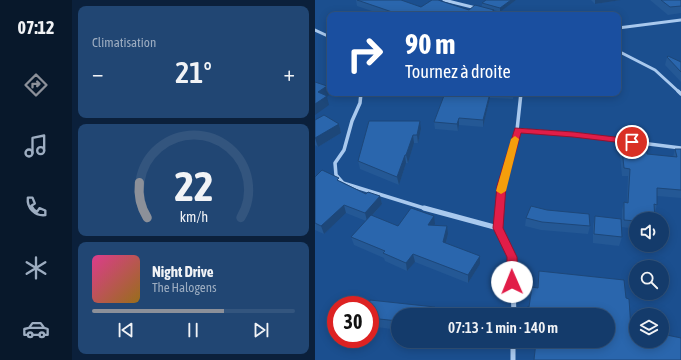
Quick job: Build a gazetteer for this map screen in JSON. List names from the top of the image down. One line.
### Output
{"page":{"tabs":"07:12","tile":"Climatisation","turn":["90 m","Tournez à droite"],"heat":["−","21°","+"],"song":["Night Drive","The Halogens"],"limit":"30","trip":"07:13 · 1 min · 140 m","gauge":["22","km/h"]}}
